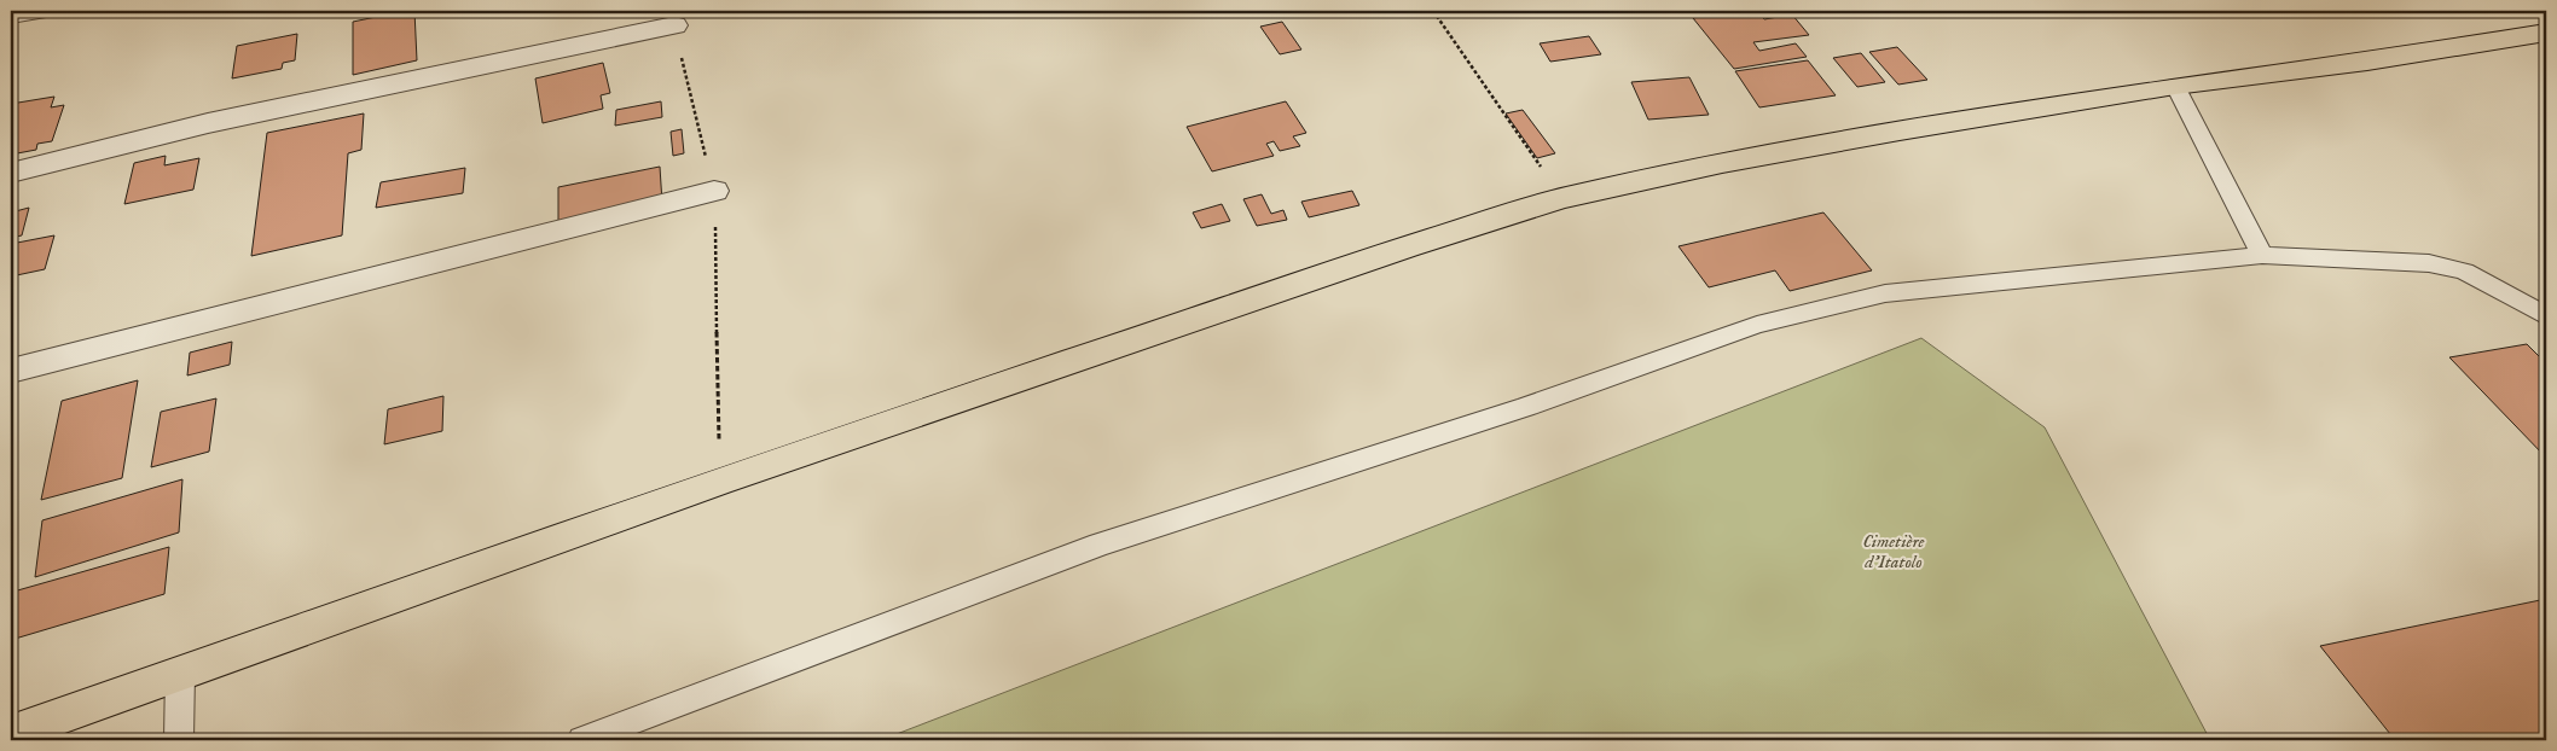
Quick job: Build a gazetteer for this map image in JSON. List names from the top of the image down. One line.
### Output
{"parks":["Cimetière d'Itatolo"]}
